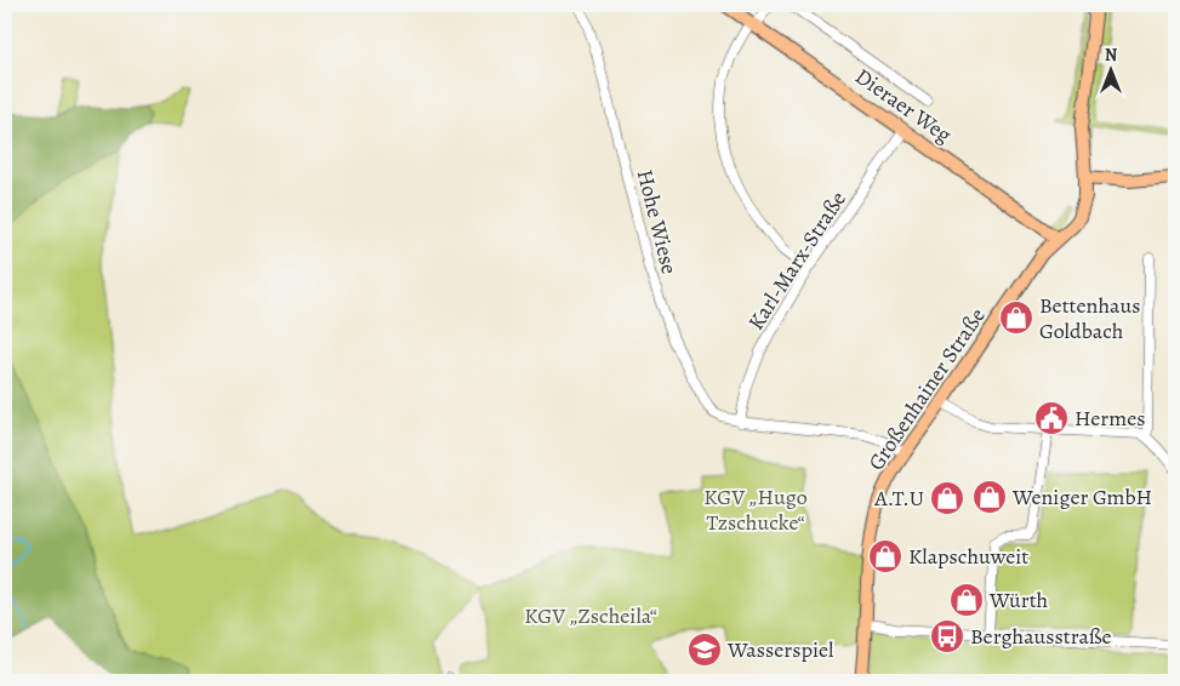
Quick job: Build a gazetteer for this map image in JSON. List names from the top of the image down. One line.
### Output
{"streets":{"main road":["Dieraer Weg","Großenhainer Straße"],"street":["Hohe Wiese","Karl-Marx-Straße"]},"crossings":[["Dieraer Weg","Karl-Marx-Straße"],["Dieraer Weg","Großenhainer Straße"],["Hohe Wiese","Karl-Marx-Straße"],["Hohe Wiese","Großenhainer Straße"]],"parks":["KGV „Hugo Tzschucke“","KGV „Zscheila“"],"places":{"shop":["Bettenhaus Goldbach","Weniger GmbH","A.T.U","Klapschuweit","Würth"],"public building":["Hermes"],"bus stop":["Berghausstraße"],"school or university":["Wasserspiel"]},"north":"top"}
